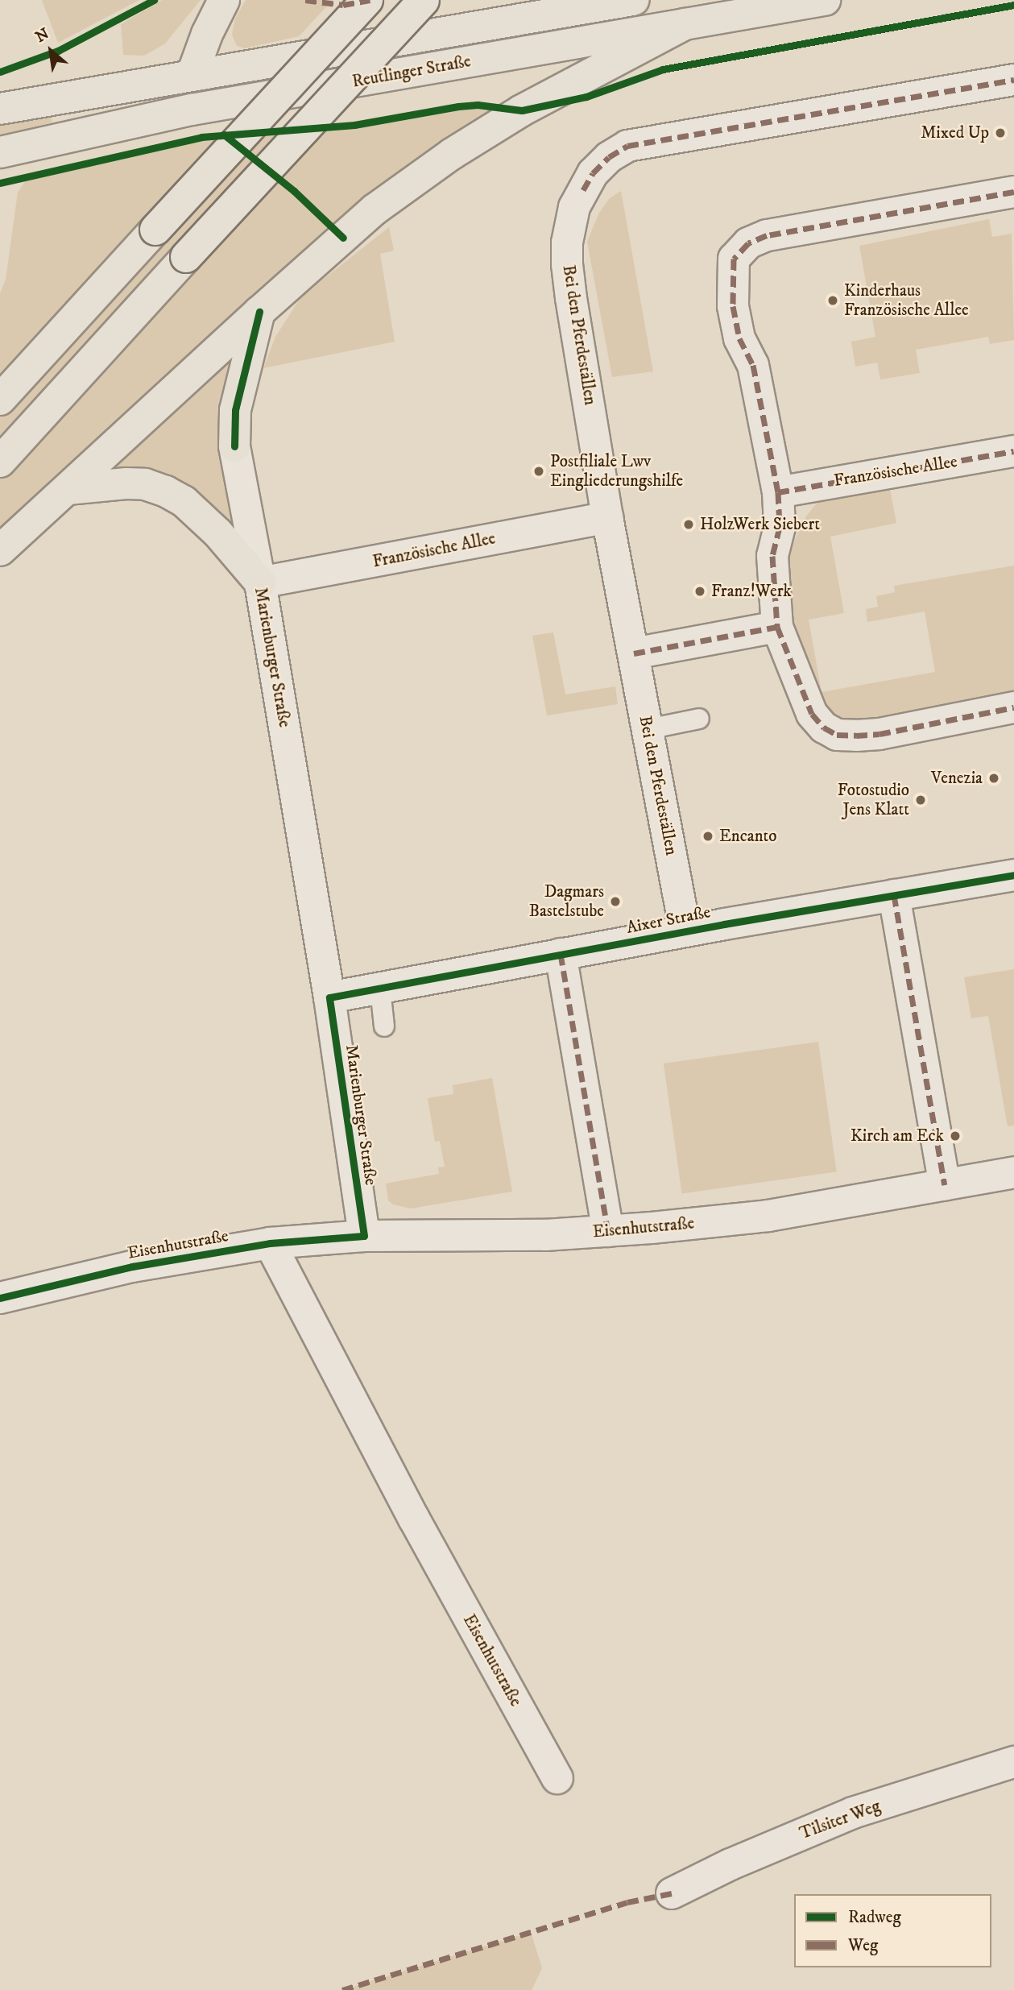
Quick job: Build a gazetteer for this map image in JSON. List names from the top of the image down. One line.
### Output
{"streets":{"main road":["Reutlinger Straße"],"street":["Bei den Pferdeställen","Französische Allee","Marienburger Straße","Aixer Straße","Eisenhutstraße","Tilsiter Weg"]},"crossings":[["Bei den Pferdeställen","Französische Allee"],["Bei den Pferdeställen","Aixer Straße"],["Französische Allee","Marienburger Straße"],["Marienburger Straße","Aixer Straße"],["Marienburger Straße","Eisenhutstraße"]],"places":["Mixed Up","Kinderhaus Französische Allee","Postfiliale Lwv Eingliederungshilfe","HolzWerk Siebert","Franz!Werk","Venezia","Fotostudio Jens Klatt","Encanto","Dagmars Bastelstube","Kirch am Eck"],"legend":["Radweg","Weg"],"north":"top left"}
